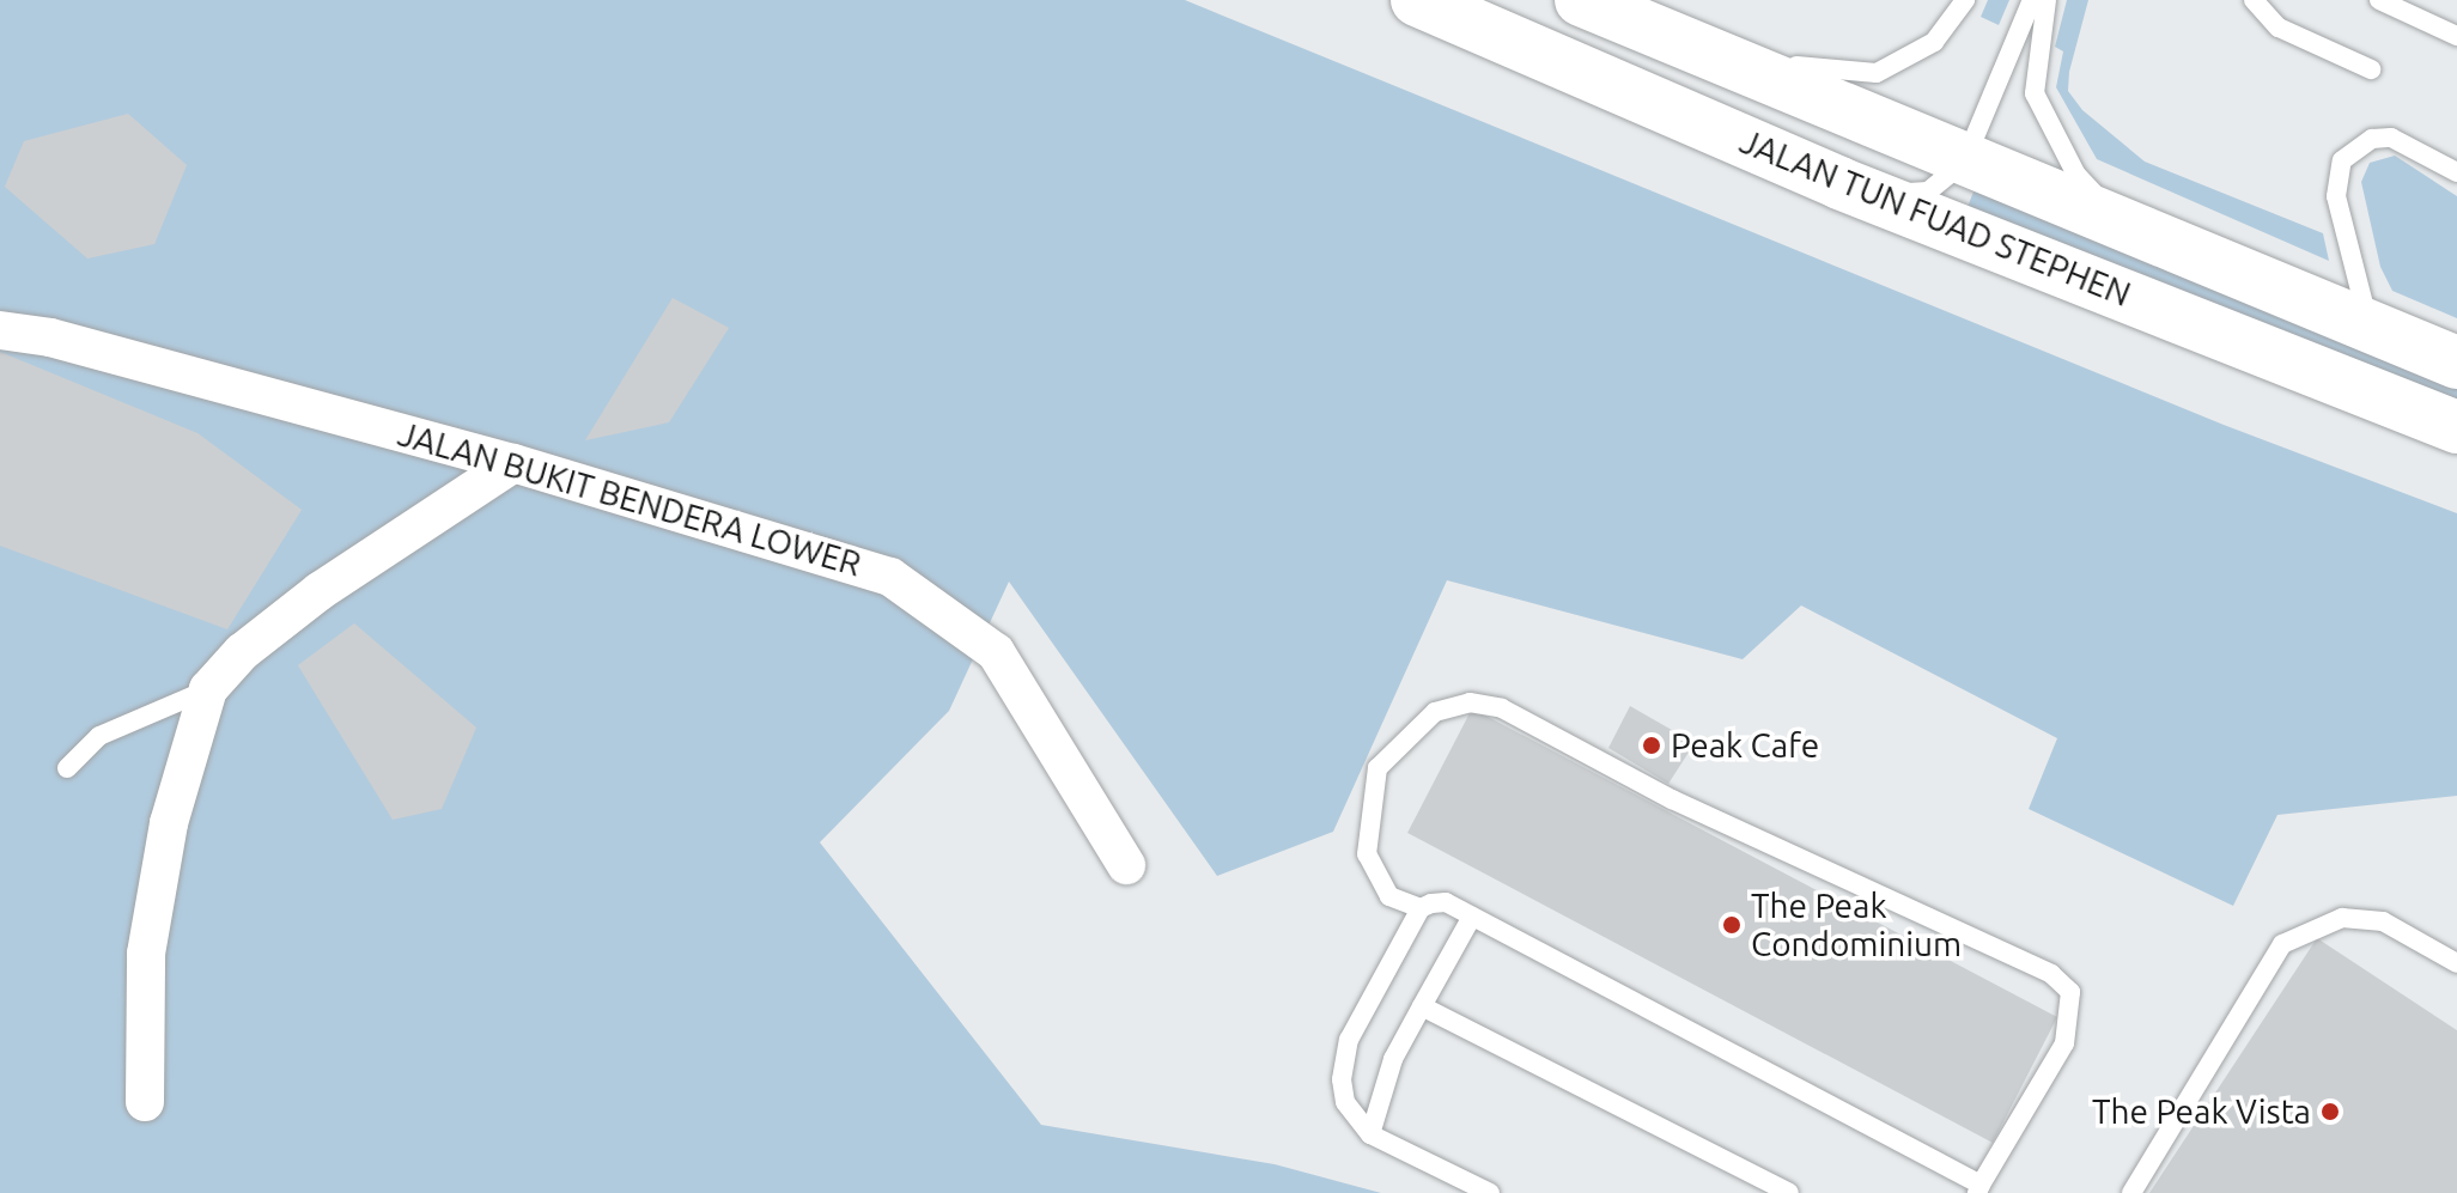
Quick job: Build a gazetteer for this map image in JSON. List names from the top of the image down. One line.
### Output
{"streets":{"highway":["JALAN TUN FUAD STEPHEN"],"street":["JALAN BUKIT BENDERA LOWER"]},"places":["Peak Cafe","The Peak Condominium","The Peak Vista"]}
